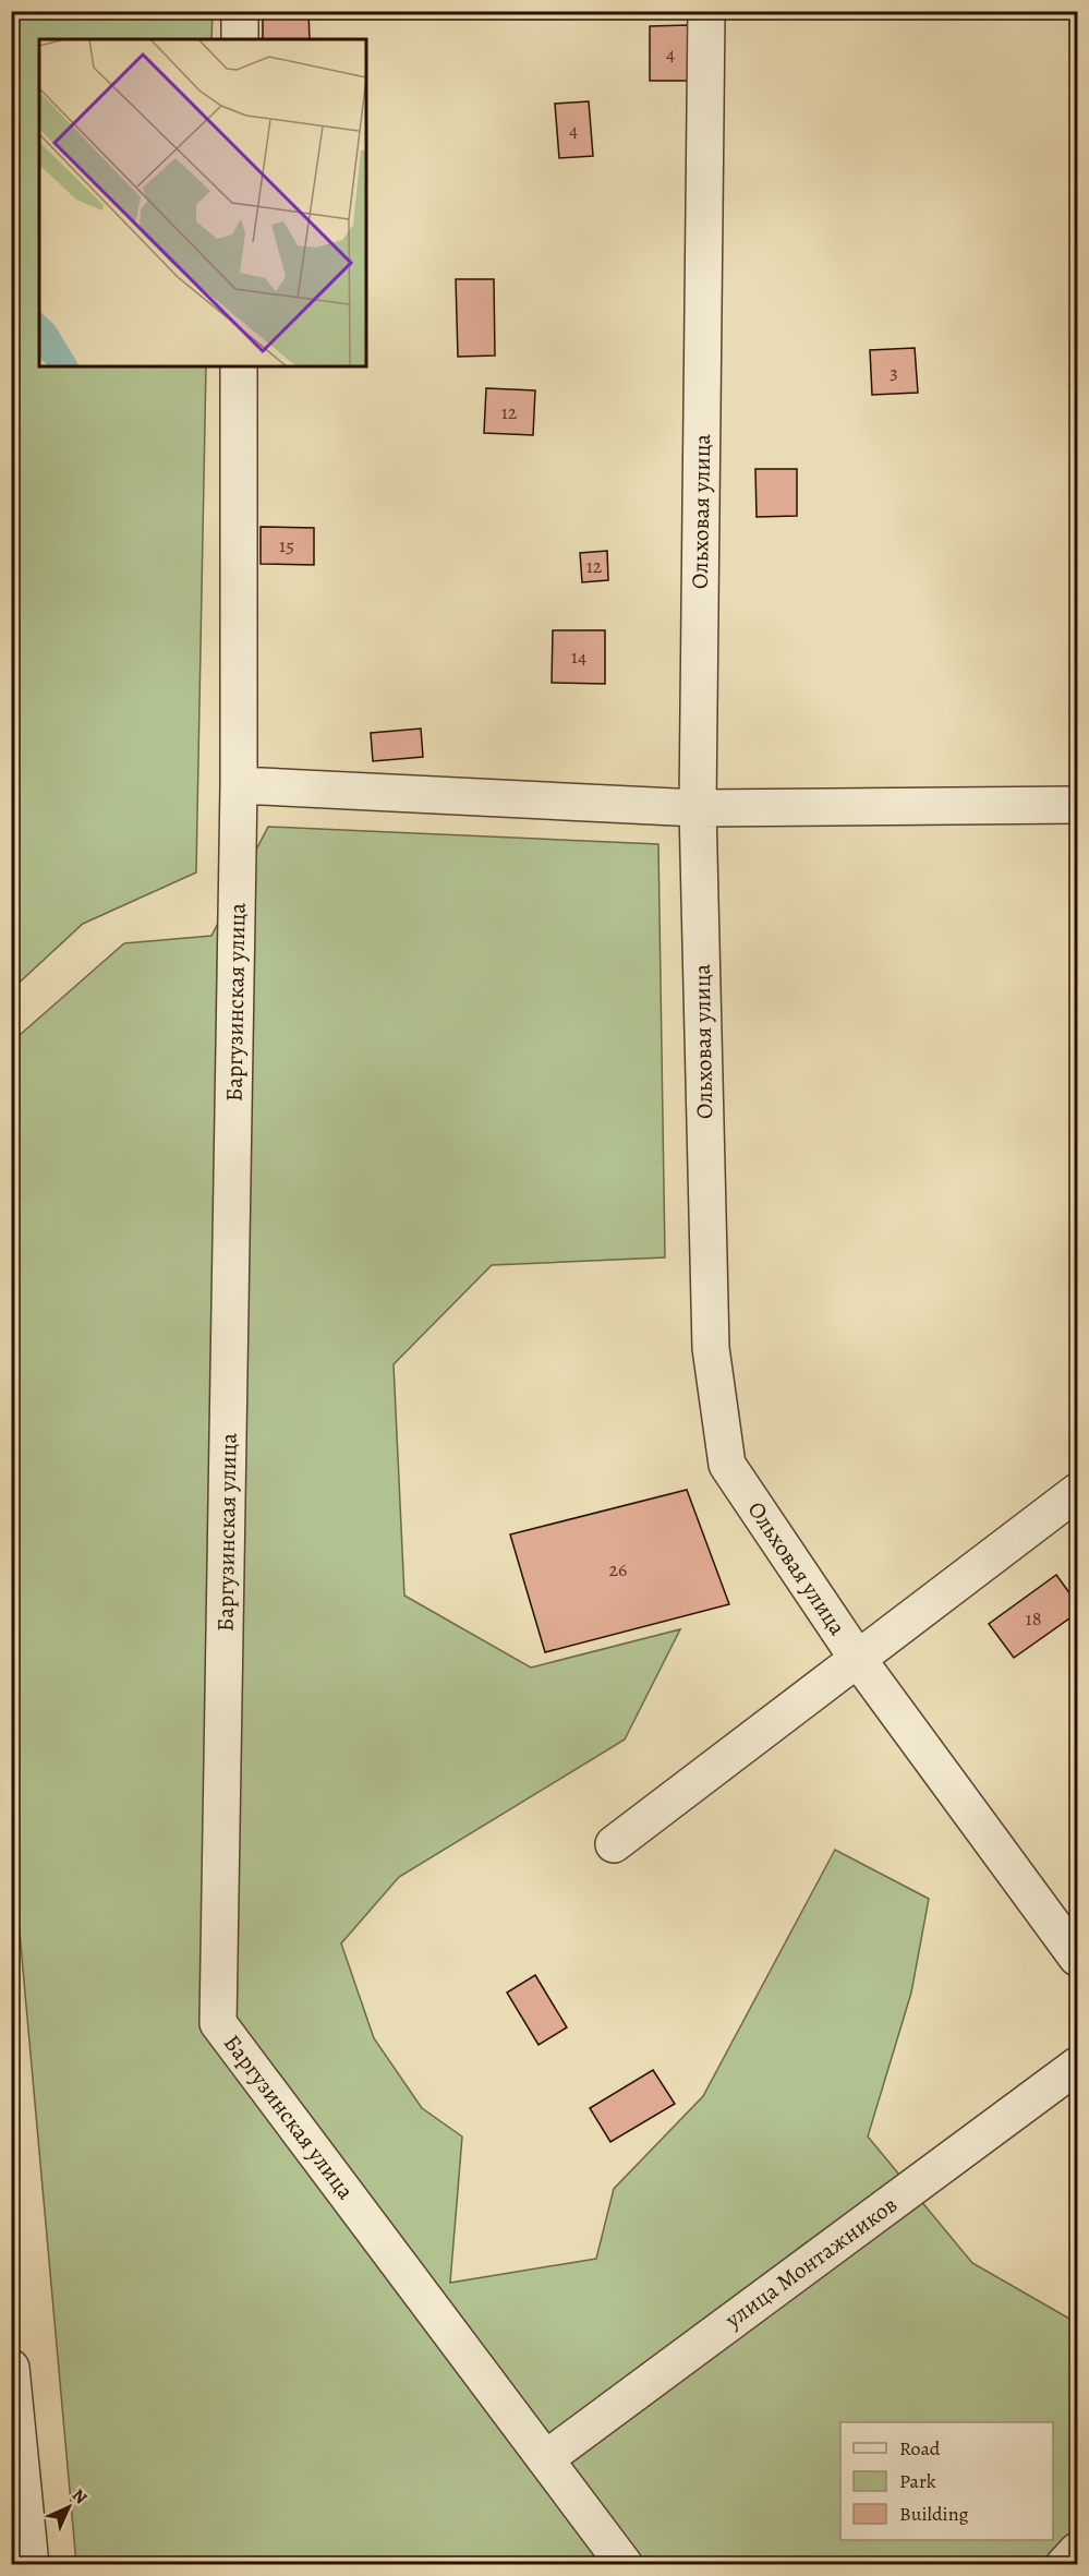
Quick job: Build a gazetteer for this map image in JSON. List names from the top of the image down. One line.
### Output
{"streets":{"street":["Ольховая улица","Баргузинская улица","улица Монтажников"]},"crossings":[["Баргузинская улица","улица Монтажников"]],"house_numbers":["4","4","3","12","15","12","14","26","18"],"legend":["Road","Park","Building"],"north":"top right"}
